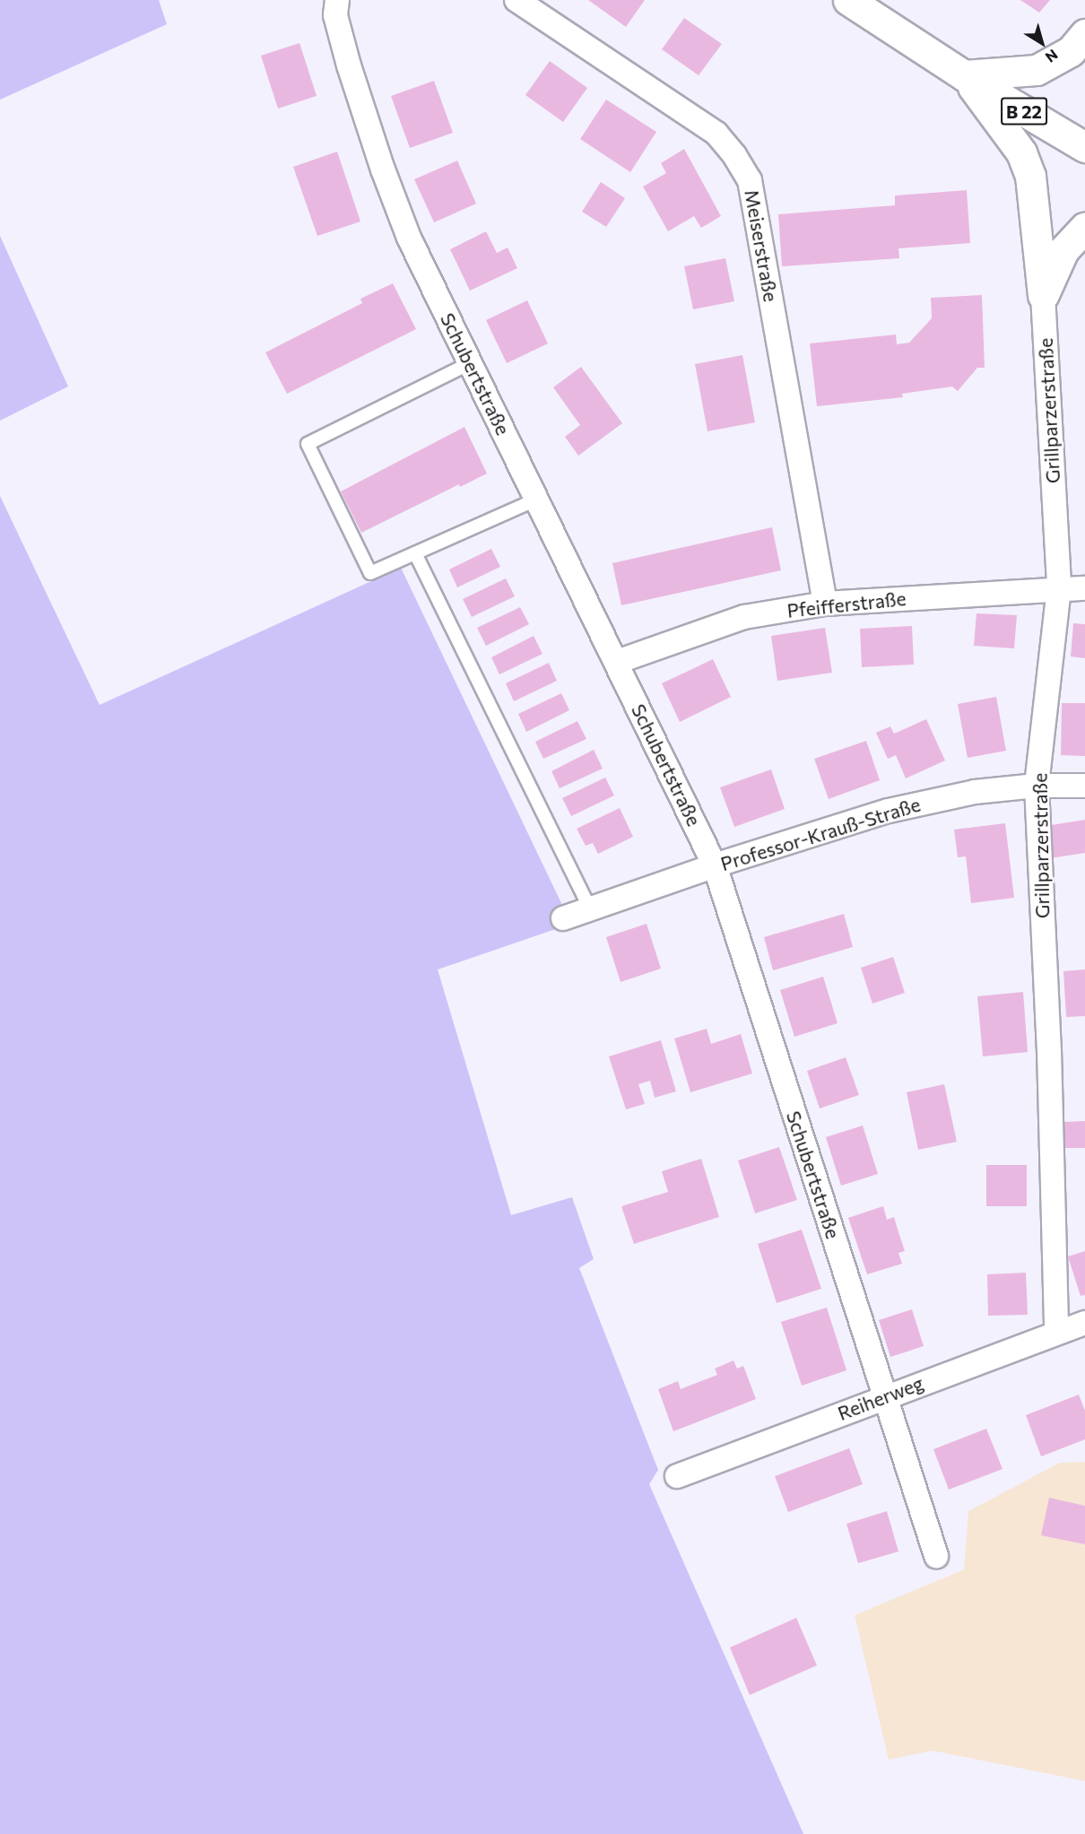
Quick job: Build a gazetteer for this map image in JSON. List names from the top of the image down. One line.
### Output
{"streets":{"main road":["B 22"],"street":["Meiserstraße","Schubertstraße","Grillparzerstraße","Pfeifferstraße","Professor-Krauß-Straße","Reiherweg"]},"crossings":[["Meiserstraße","Pfeifferstraße"],["Schubertstraße","Pfeifferstraße"],["Schubertstraße","Professor-Krauß-Straße"],["Schubertstraße","Reiherweg"],["Grillparzerstraße","Pfeifferstraße"],["Grillparzerstraße","Professor-Krauß-Straße"],["Grillparzerstraße","Reiherweg"]],"north":"bottom right"}
